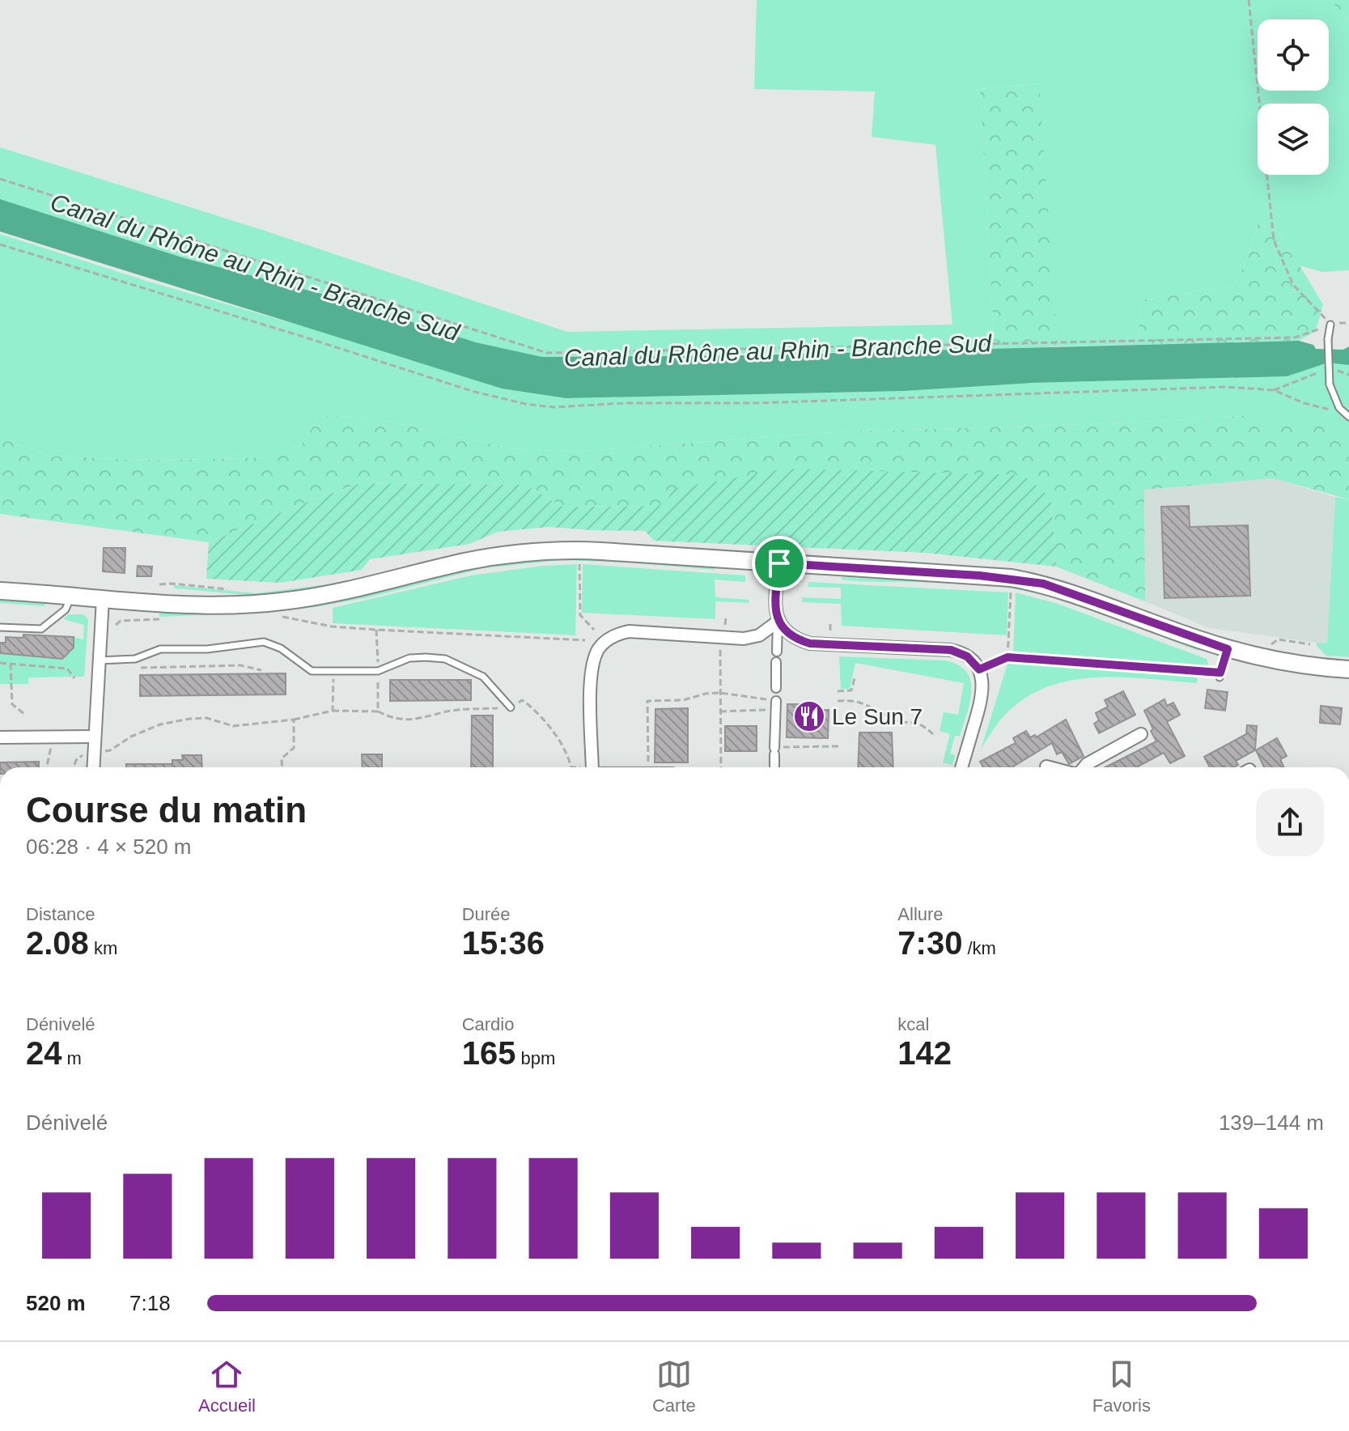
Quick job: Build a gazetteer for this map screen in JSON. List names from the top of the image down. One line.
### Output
{"water":["Canal du Rhône au Rhin - Branche Sud"],"places":{"restaurant":["Le Sun 7"]},"page":{"heading":["Course du matin","06:28 · 4 × 520 m"],"stats":[["Distance","2.08 km"],["Durée","15:36"],["Allure","7:30 /km"],["Dénivelé","24 m"],["Cardio","165 bpm"],["kcal","142"]],"chart":["Dénivelé","139–144 m"],"list":[{"name":"520 m","note":"7:18"}],"tabs":["Accueil","Carte","Favoris"]}}
